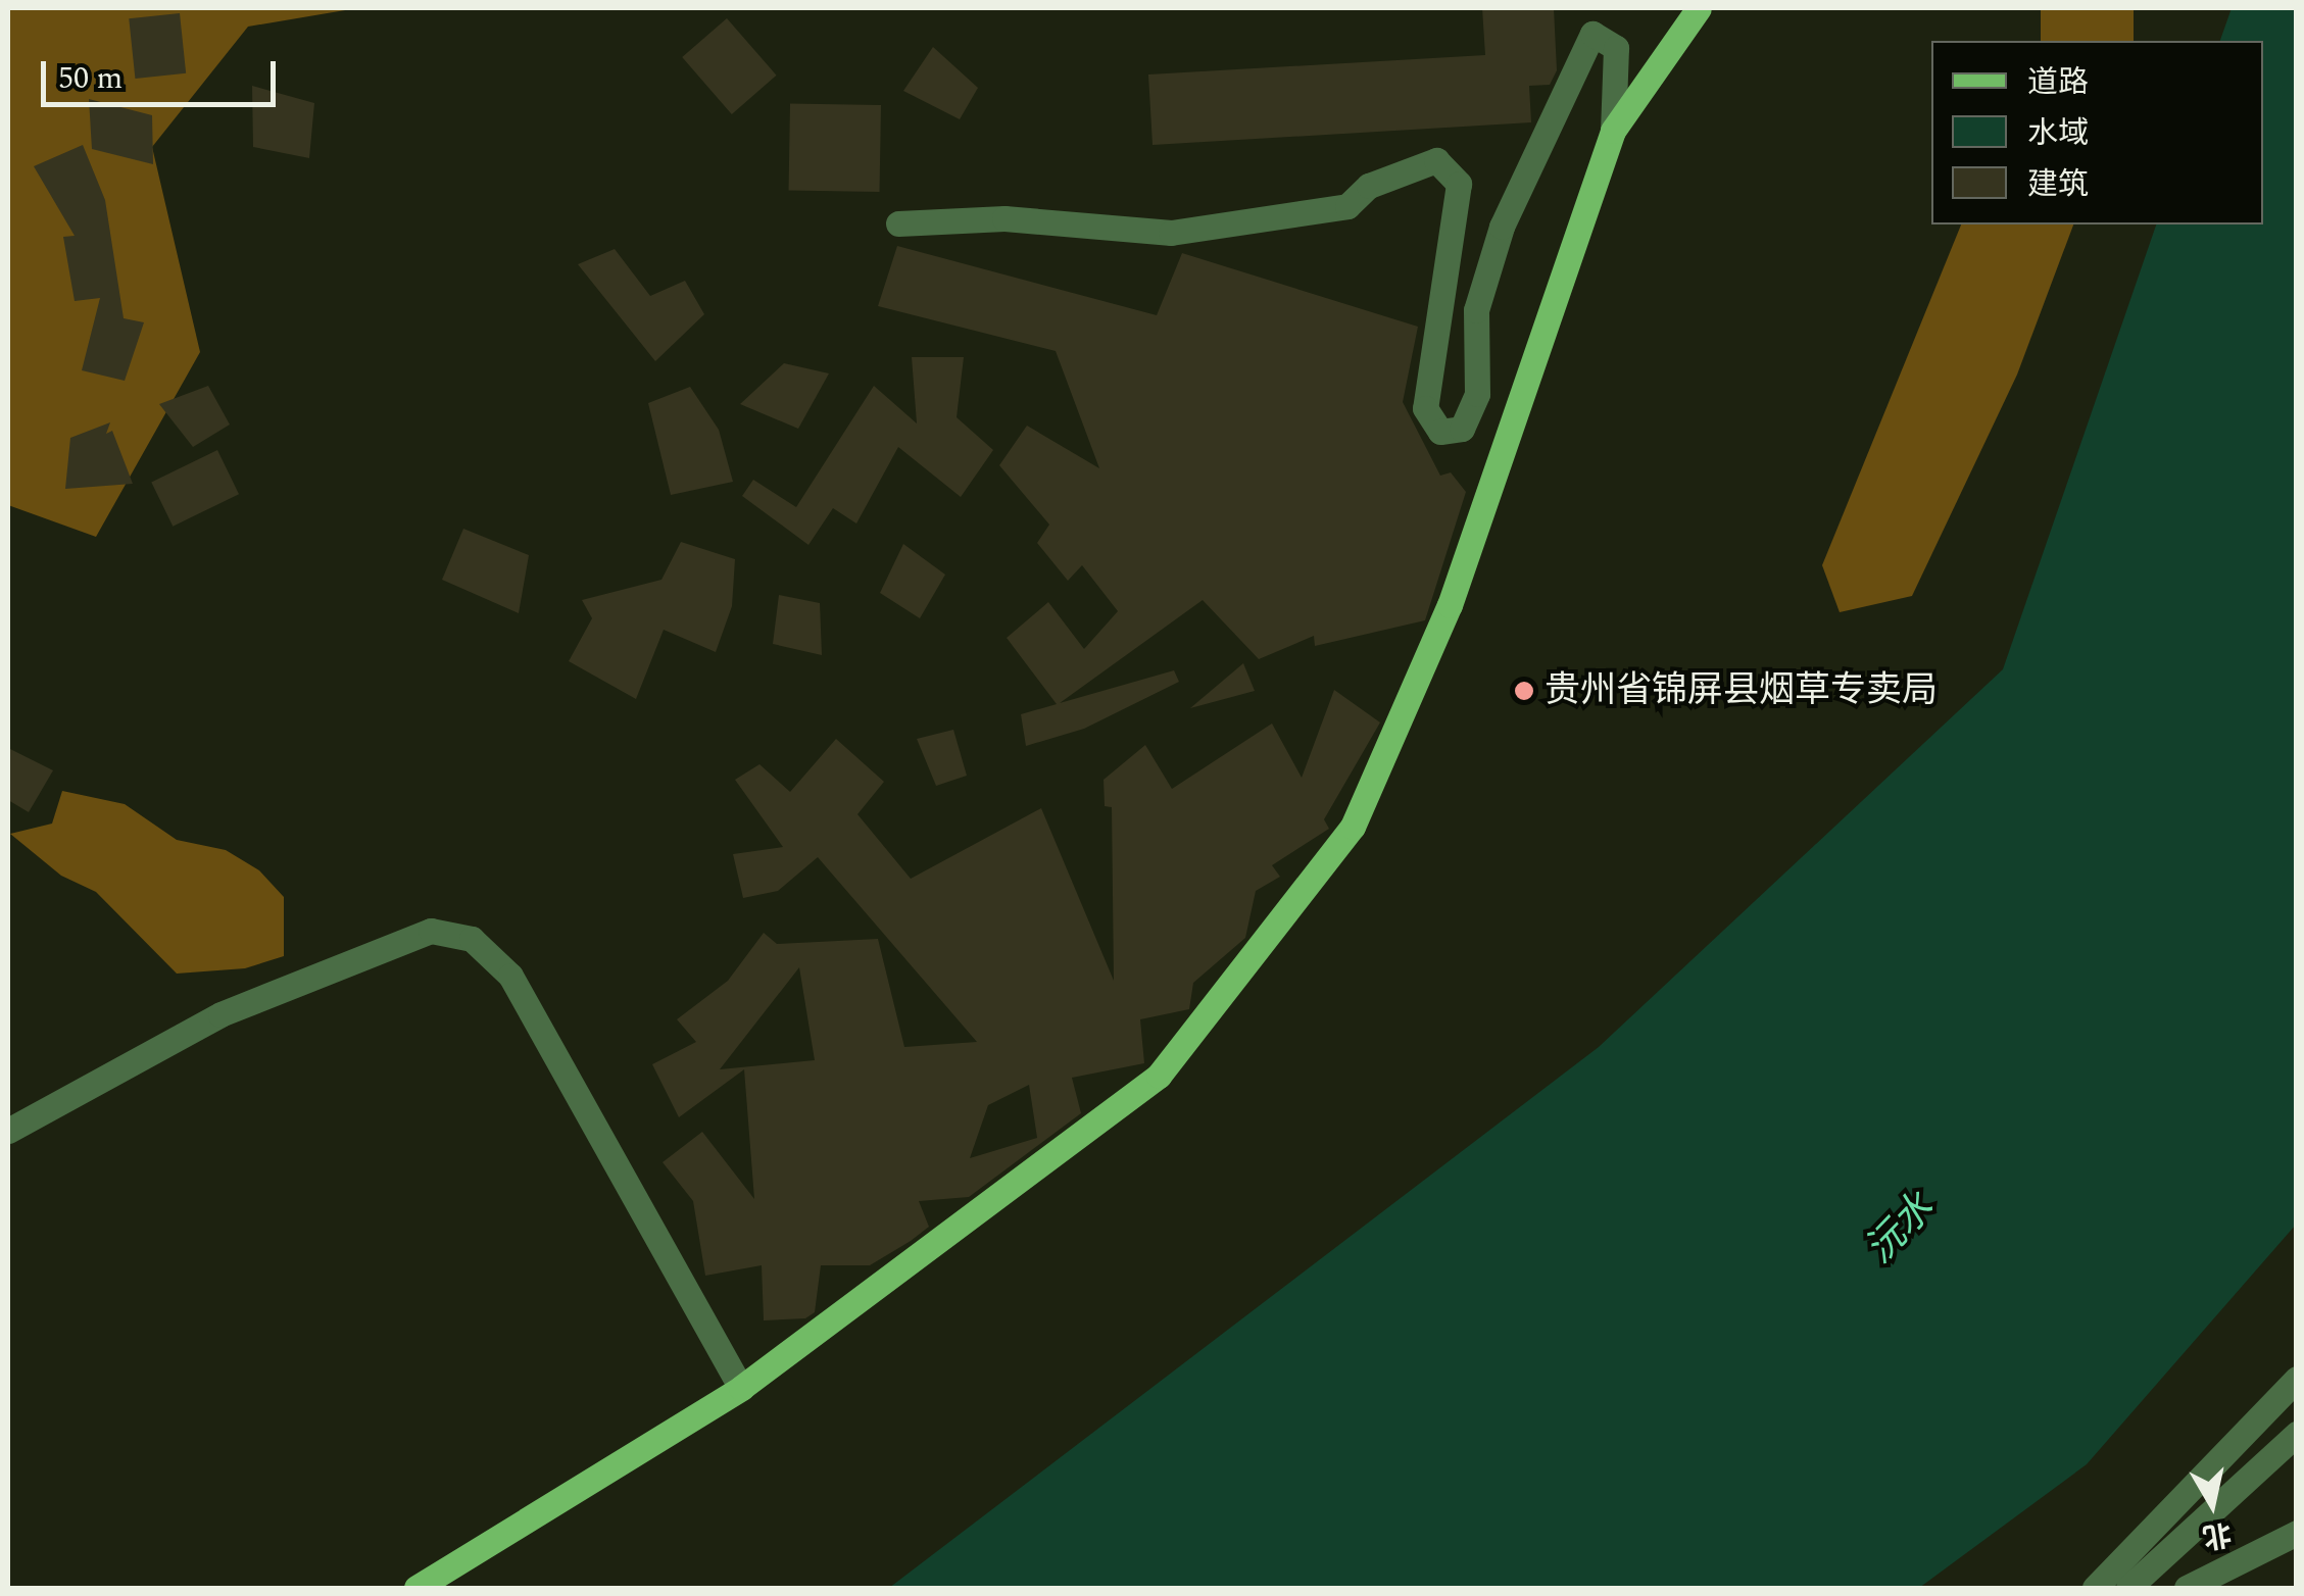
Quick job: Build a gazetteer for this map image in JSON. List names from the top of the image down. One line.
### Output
{"water":["沅水"],"places":["贵州省锦屏县烟草专卖局"],"legend":["道路","水域","建筑"],"scale_bar":"50 m","north":"bottom"}
